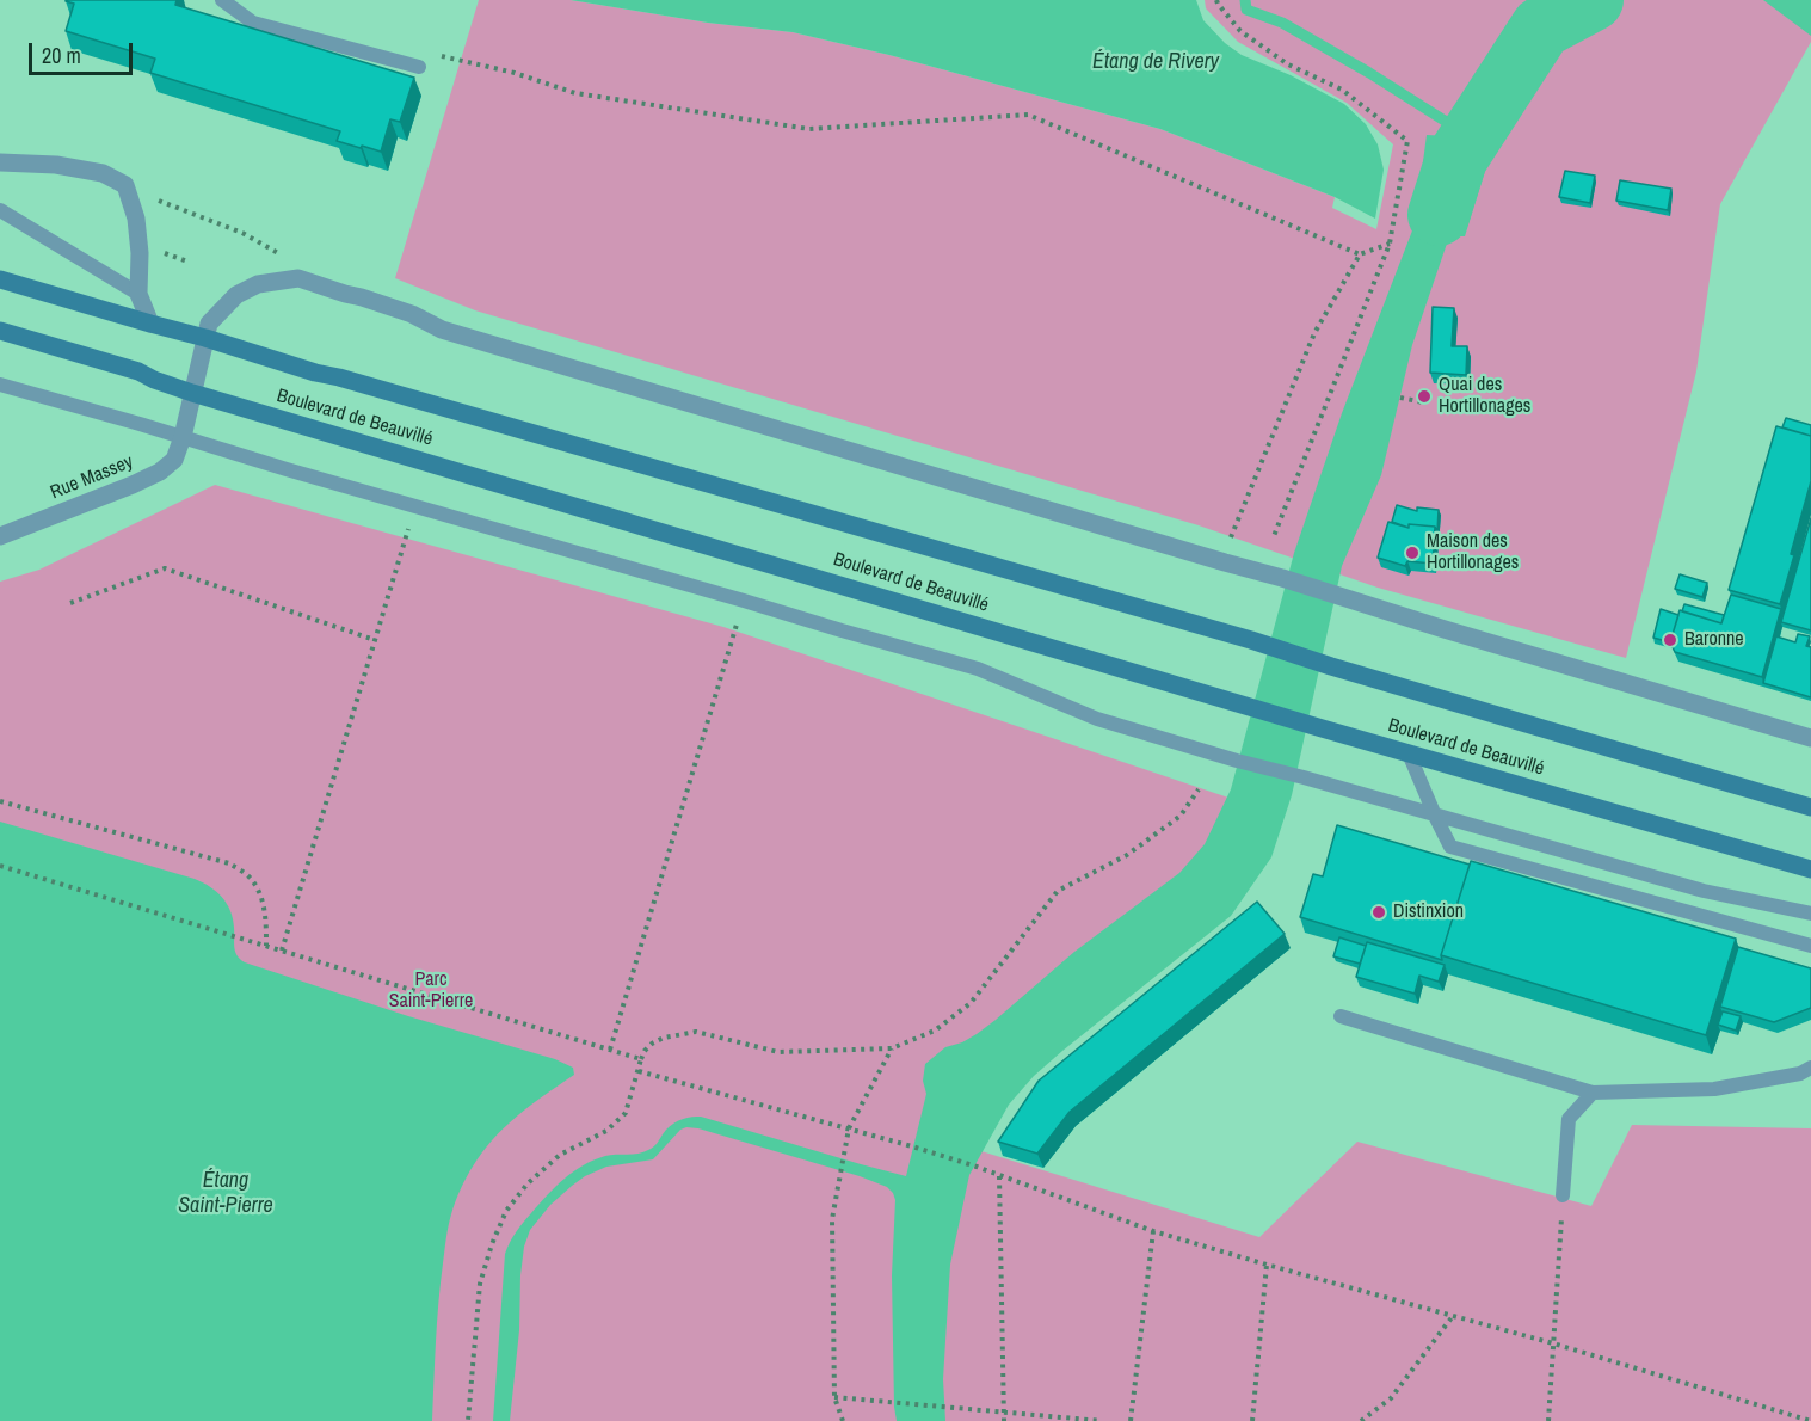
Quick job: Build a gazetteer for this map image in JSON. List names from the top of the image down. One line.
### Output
{"streets":{"main road":["Boulevard de Beauvillé"],"street":["Rue Massey"]},"crossings":[["Boulevard de Beauvillé","Rue Massey"]],"water":["Étang de Rivery","Étang Saint-Pierre"],"parks":["Parc Saint-Pierre"],"places":["Quai des Hortillonages","Maison des Hortillonages","Baronne","Distinxion"],"scale_bar":"20 m"}
